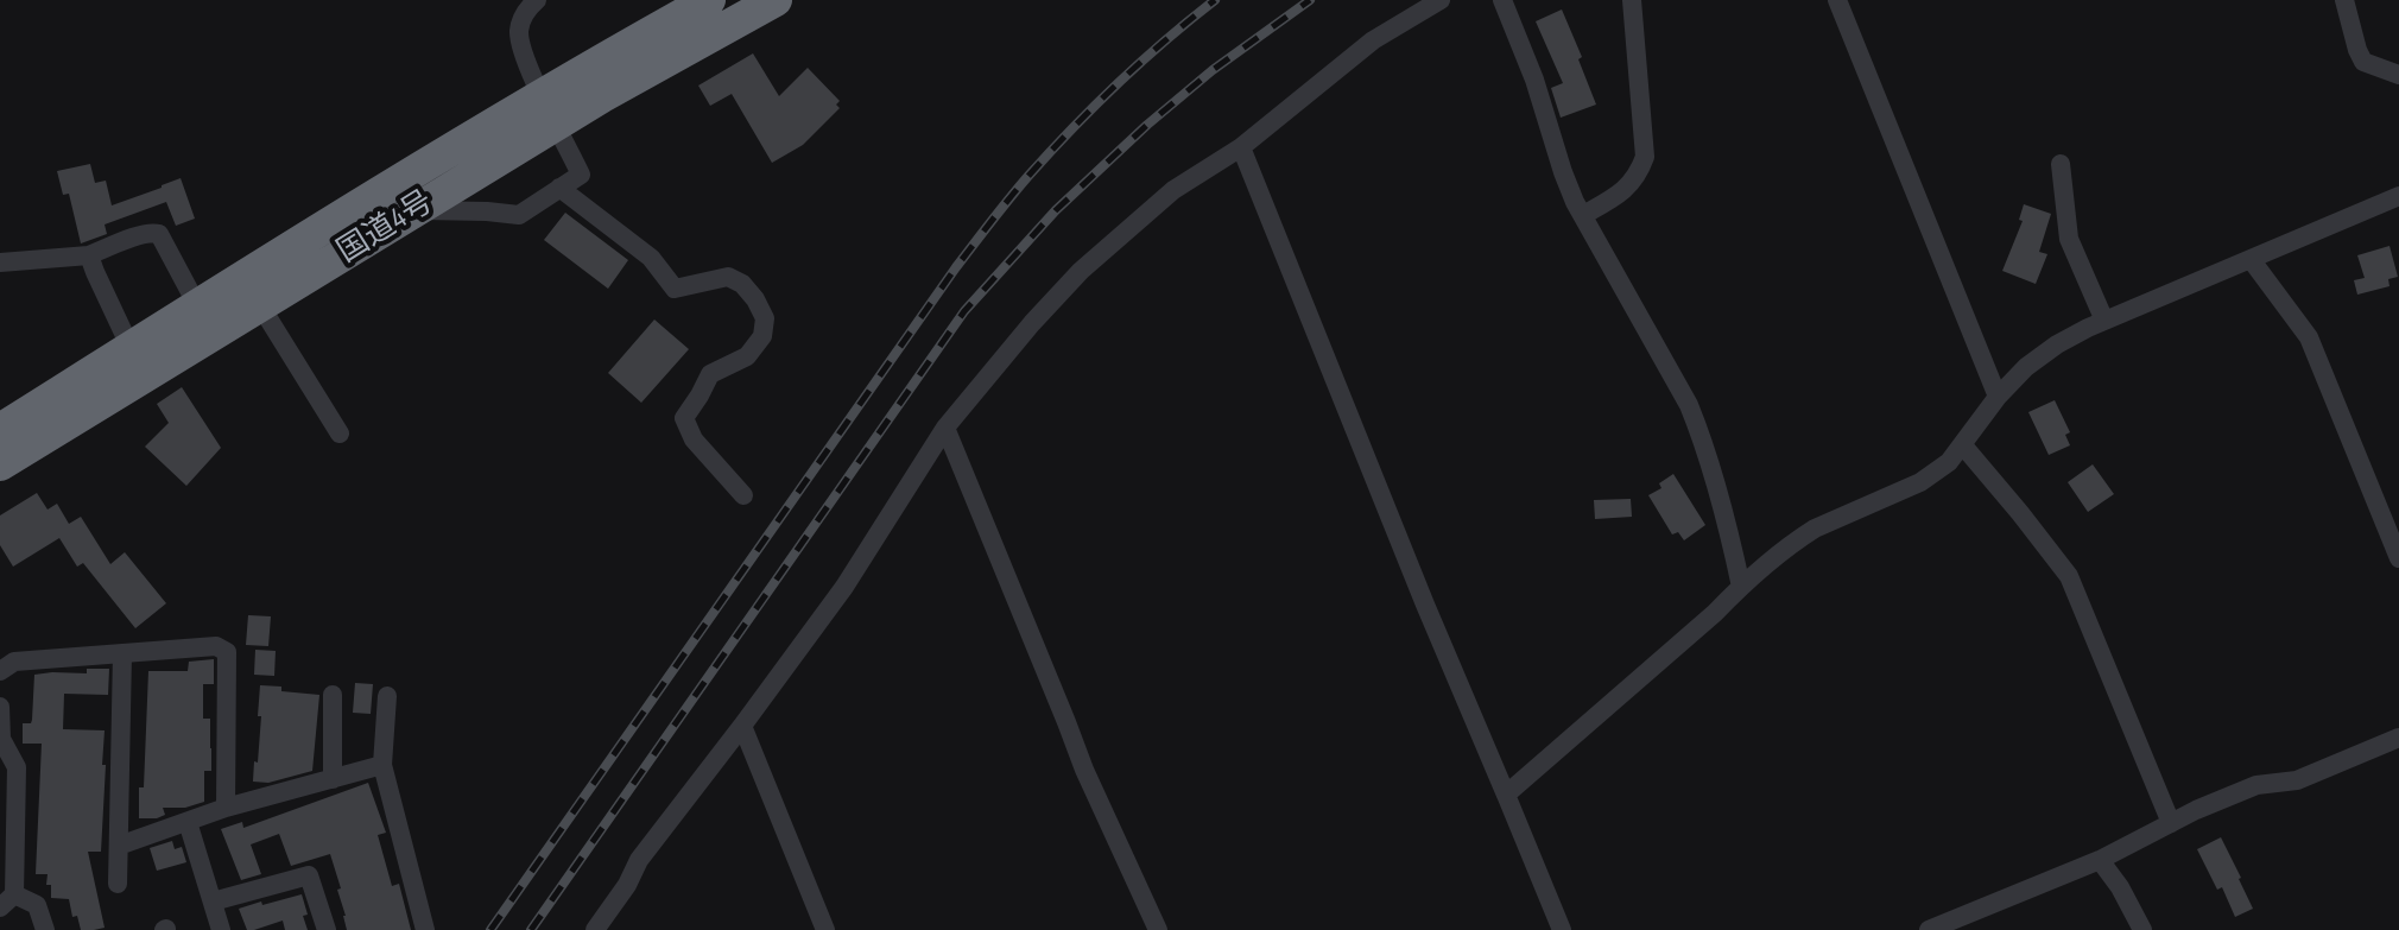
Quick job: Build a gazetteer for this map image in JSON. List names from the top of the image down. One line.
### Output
{"streets":{"highway":["国道4号"]}}
